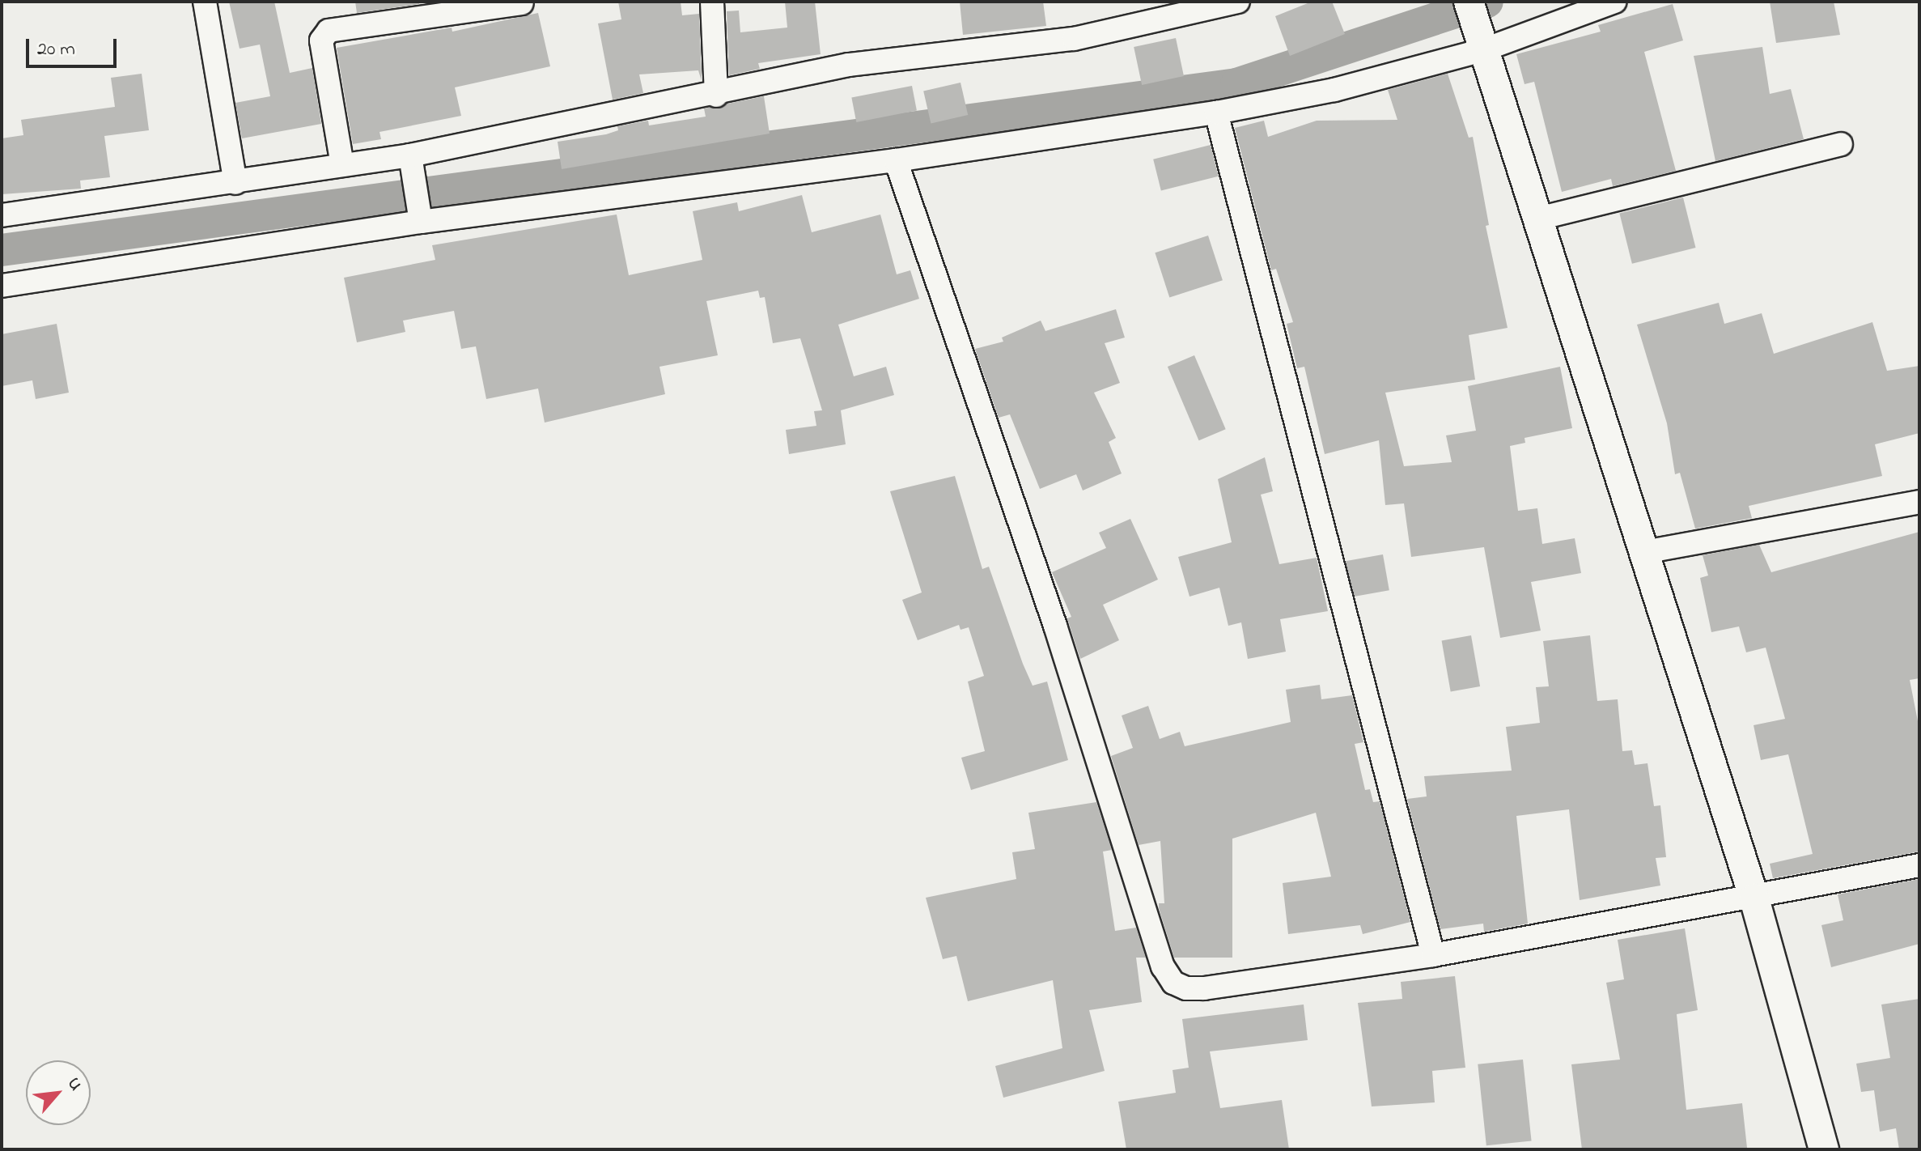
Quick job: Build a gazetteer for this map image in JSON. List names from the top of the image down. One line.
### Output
{"scale_bar":"20 m","north":"top right"}
